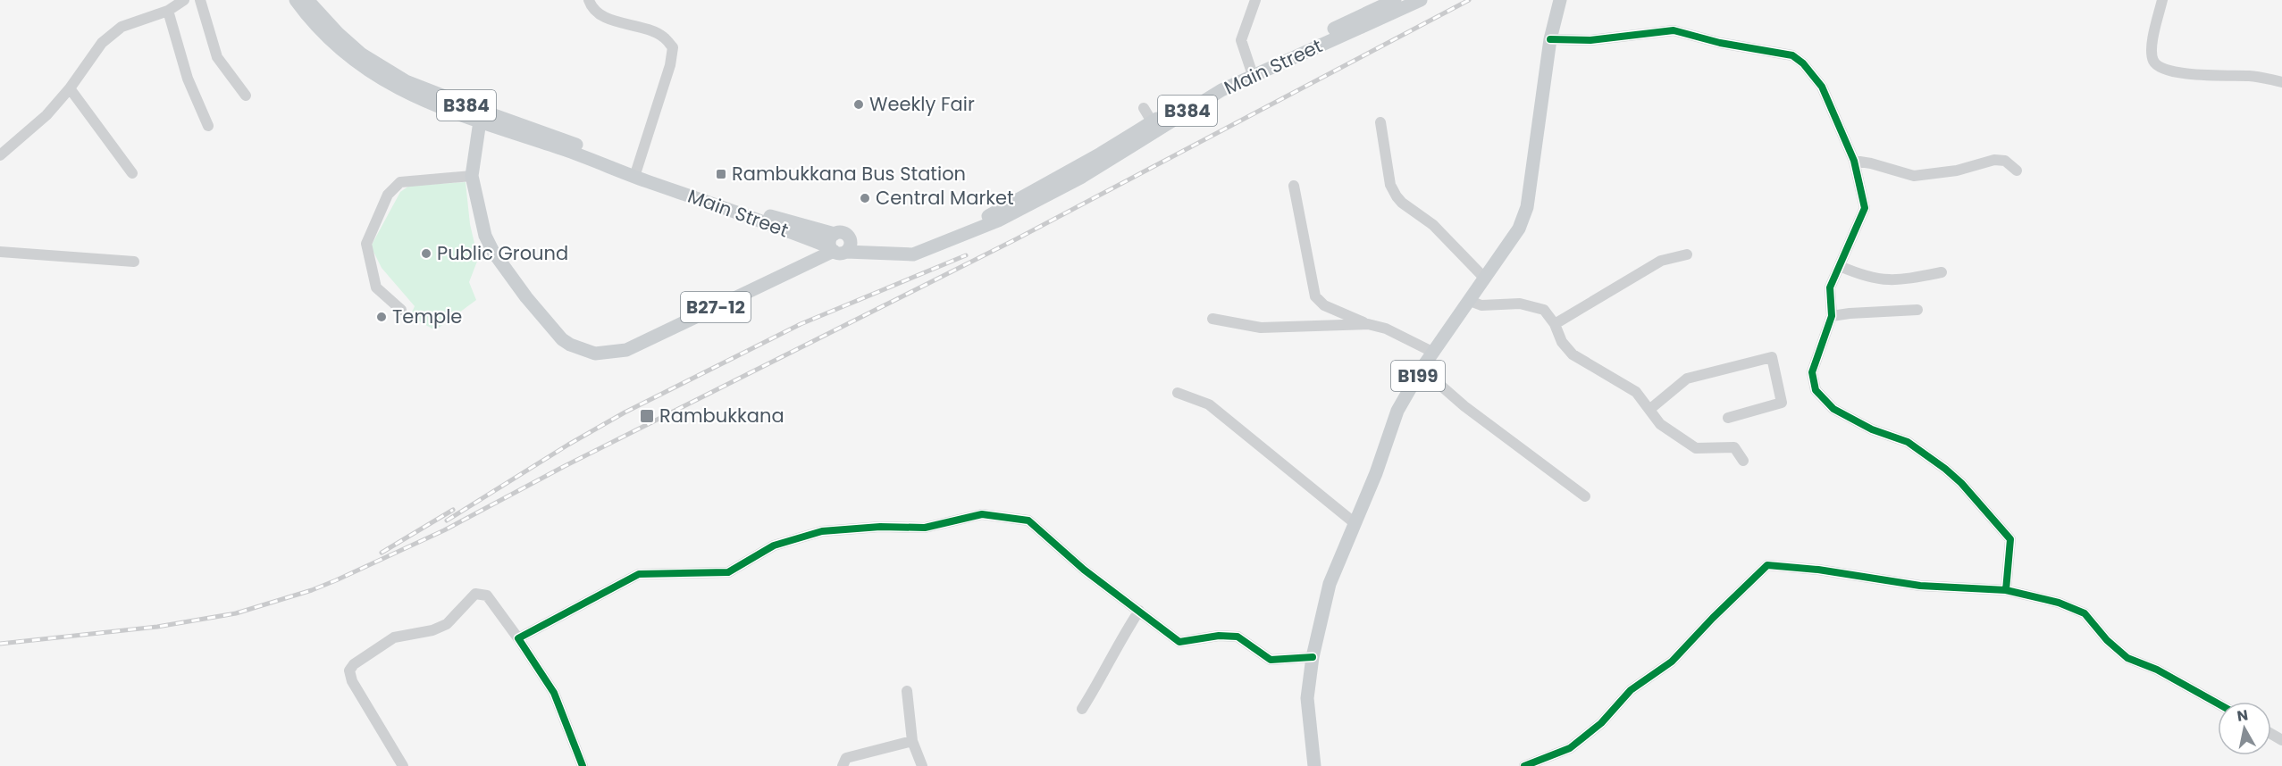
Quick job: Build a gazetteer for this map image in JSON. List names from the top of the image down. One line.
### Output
{"streets":{"main road":["Main Street","B384","B27-12","B199"]},"crossings":[["Main Street","B384"],["Main Street","B27-12"],["B384","B27-12"]],"places":{"other":["Weekly Fair","Central Market","Public Ground","Temple"],"transit":["Rambukkana Bus Station","Rambukkana"]},"north":"top"}
